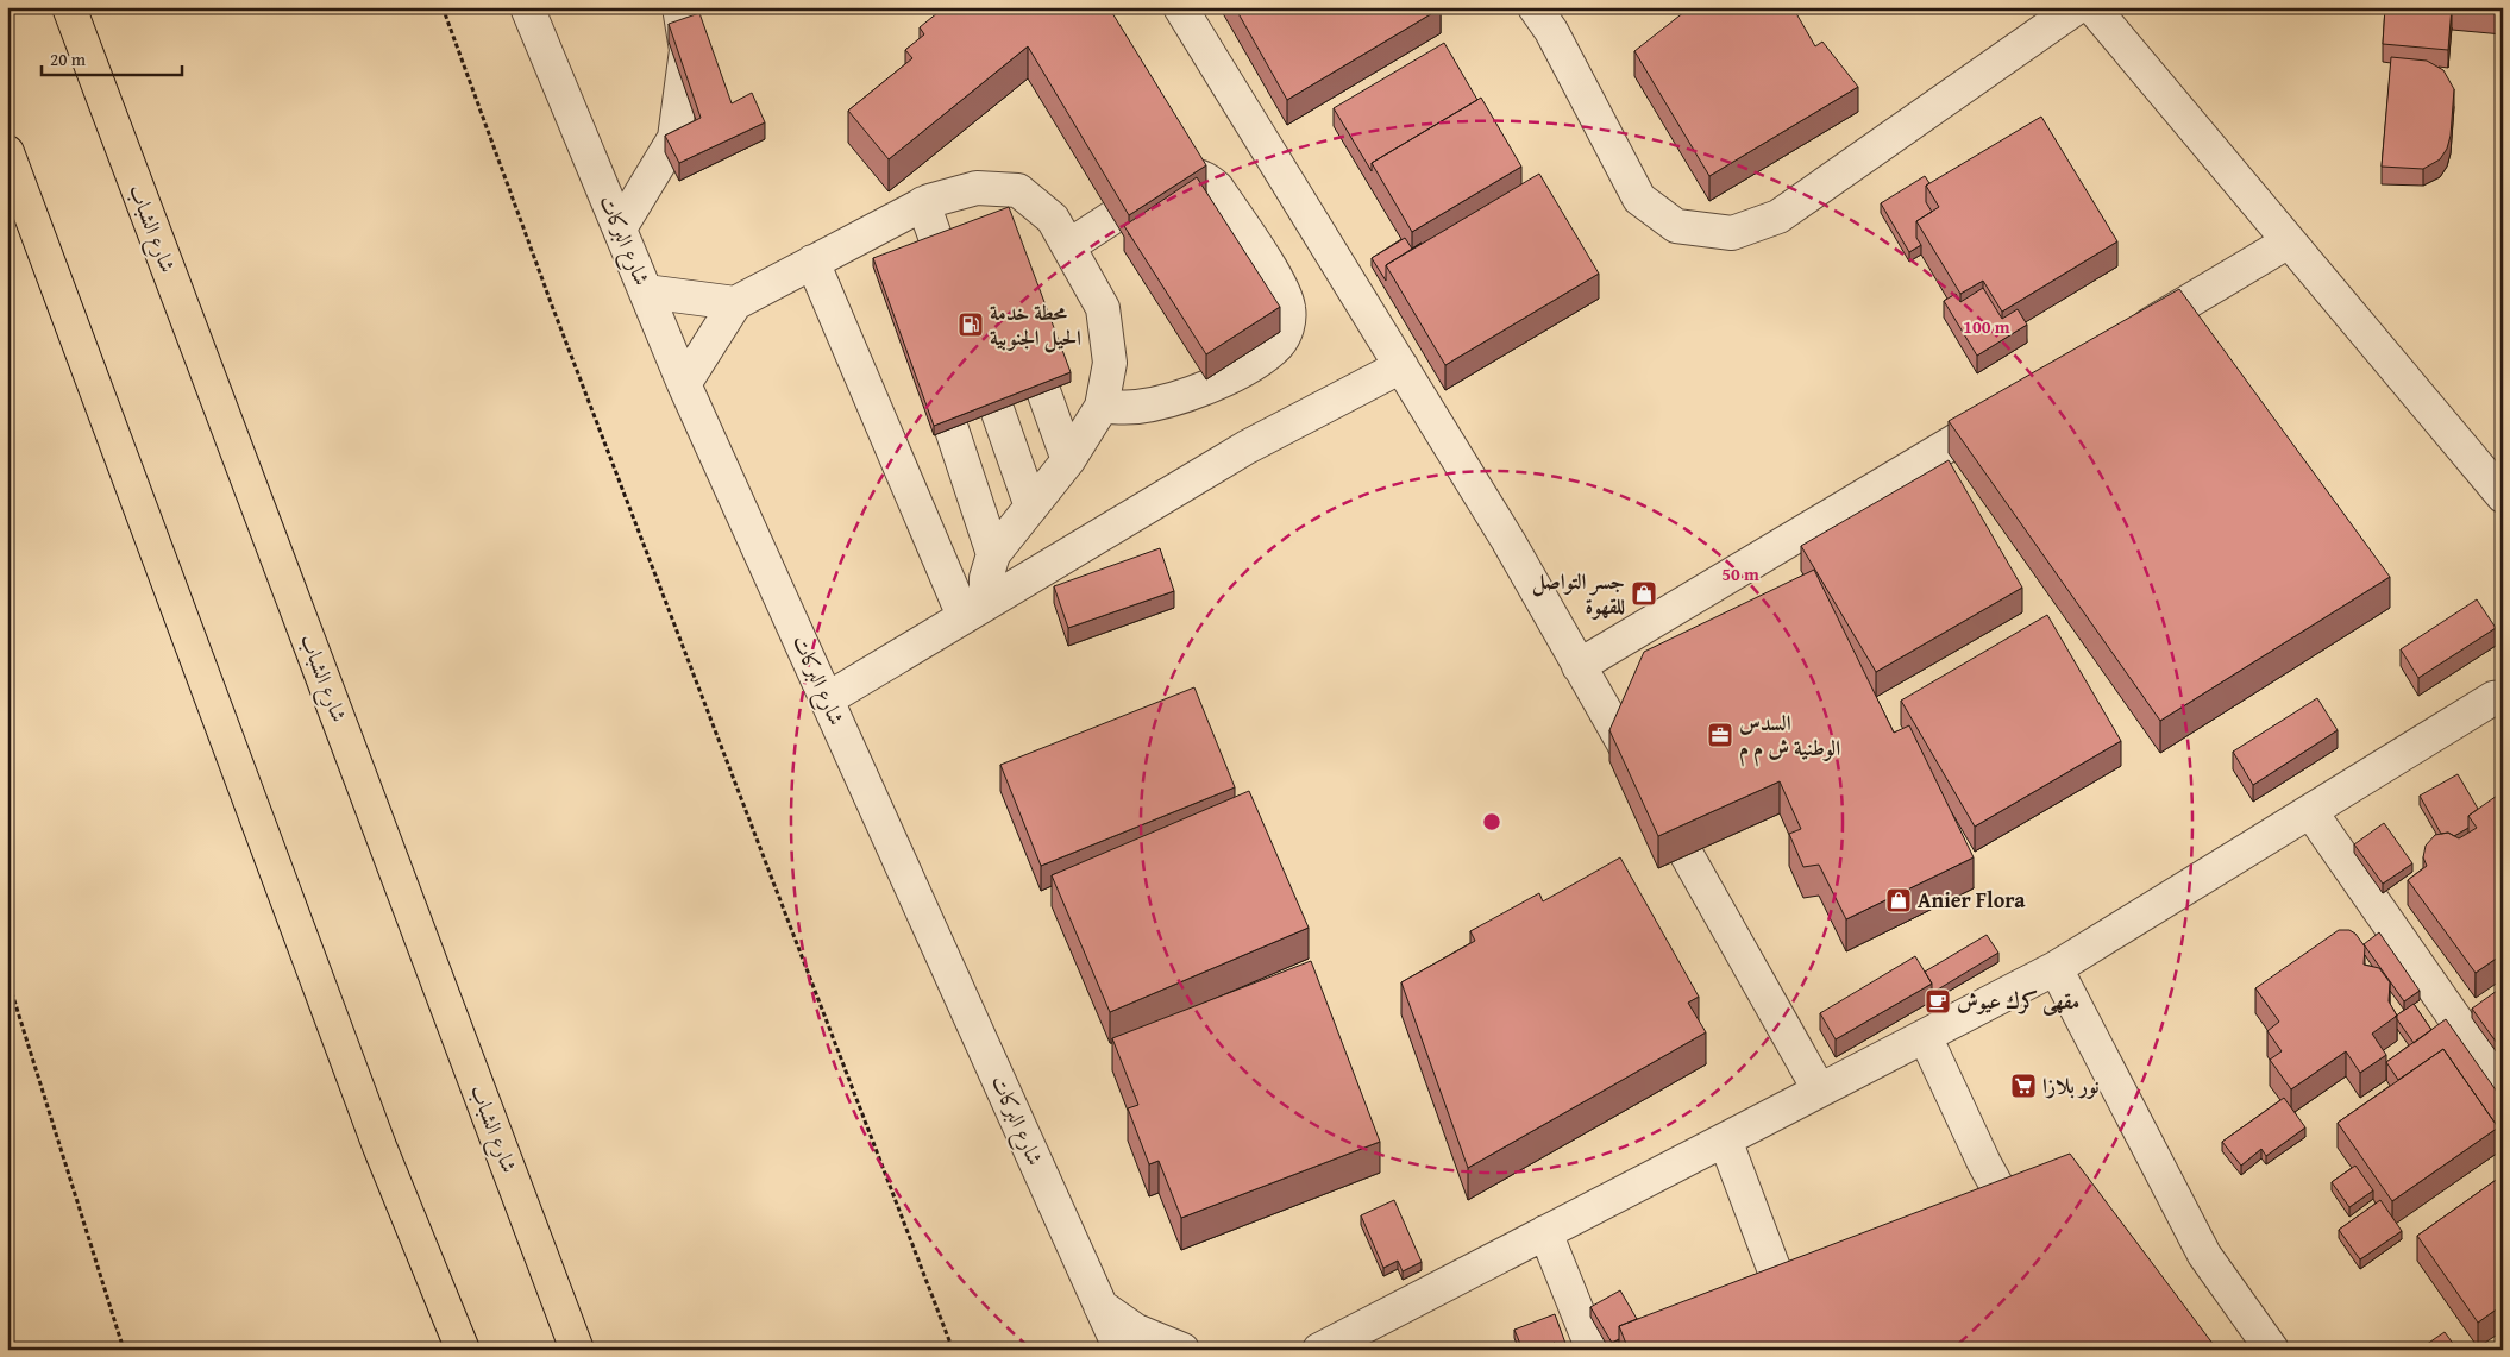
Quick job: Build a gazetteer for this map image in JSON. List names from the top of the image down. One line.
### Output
{"streets":{"main road":["شارع الشباب"],"street":["شارع البركات"]},"places":{"fuel station":["محطة خدمة الحيل الجنوبية"],"shop":["جسر التواصل للقهوة","Anier Flora"],"office":["السدس الوطنیة ش م م"],"cafe":["مقهى كرك عيوش"],"supermarket":["نور بلازا"]},"scale_bar":"20 m","rings":["100 m","50 m"]}
